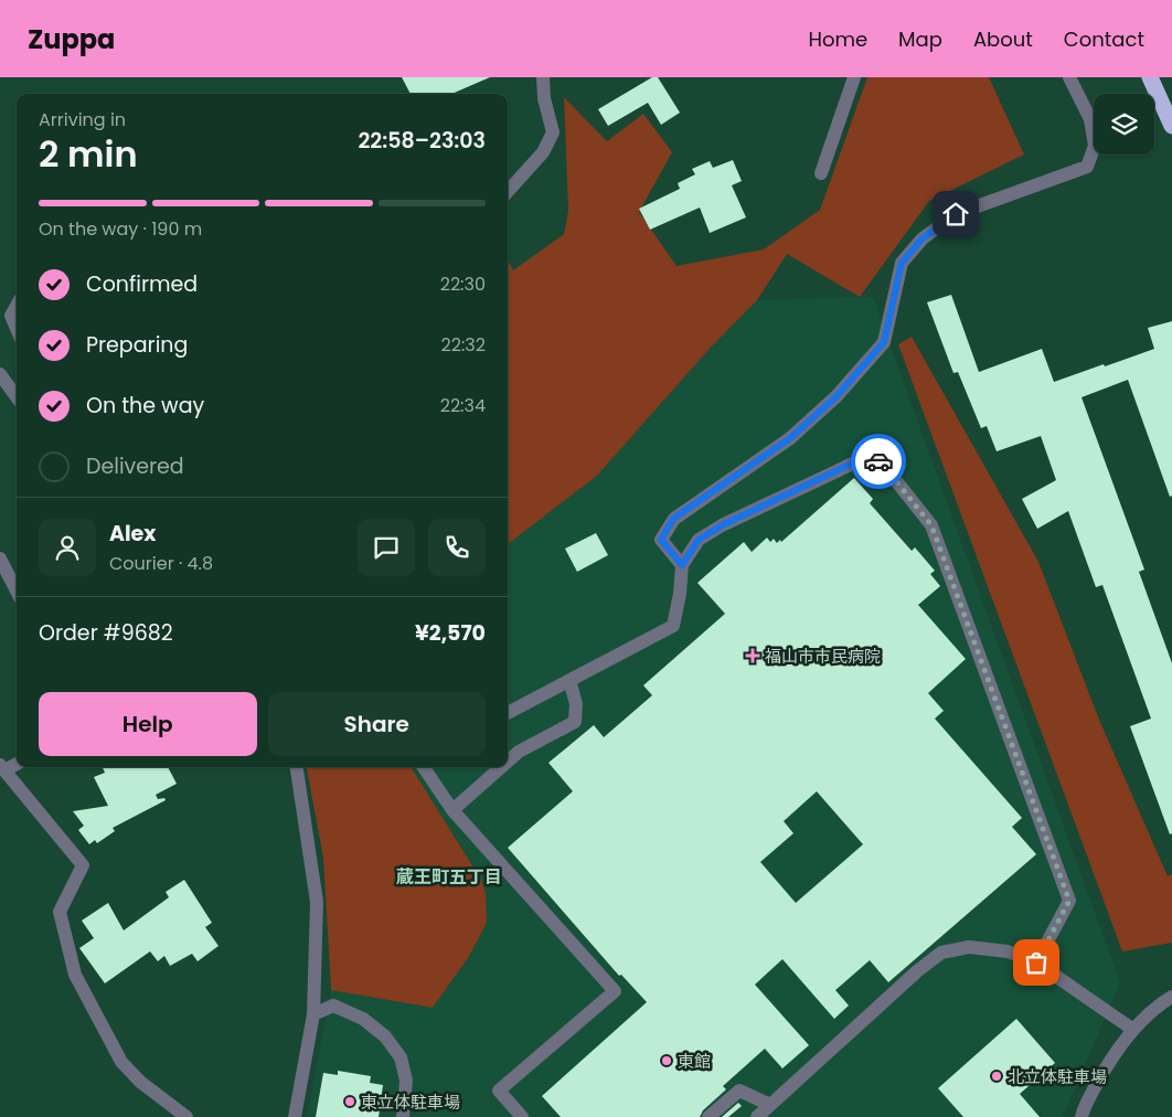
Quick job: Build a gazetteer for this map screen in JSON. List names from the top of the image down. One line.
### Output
{"districts":["蔵王町五丁目"],"places":{"health":["福山市市民病院"],"other":["東館","北立体駐車場","東立体駐車場"]},"page":{"header":"Zuppa","nav":["Home","Map","About","Contact"],"heading":["2 min","Arriving in","22:58–23:03"],"panel":["Alex","Courier · 4.8","Order #9682","¥2,570"],"bar":"On the way · 190 m","list":[["Confirmed","22:30"],["Preparing","22:32"],["On the way","22:34"],"Delivered"],"buttons":["Help","Share"]}}
